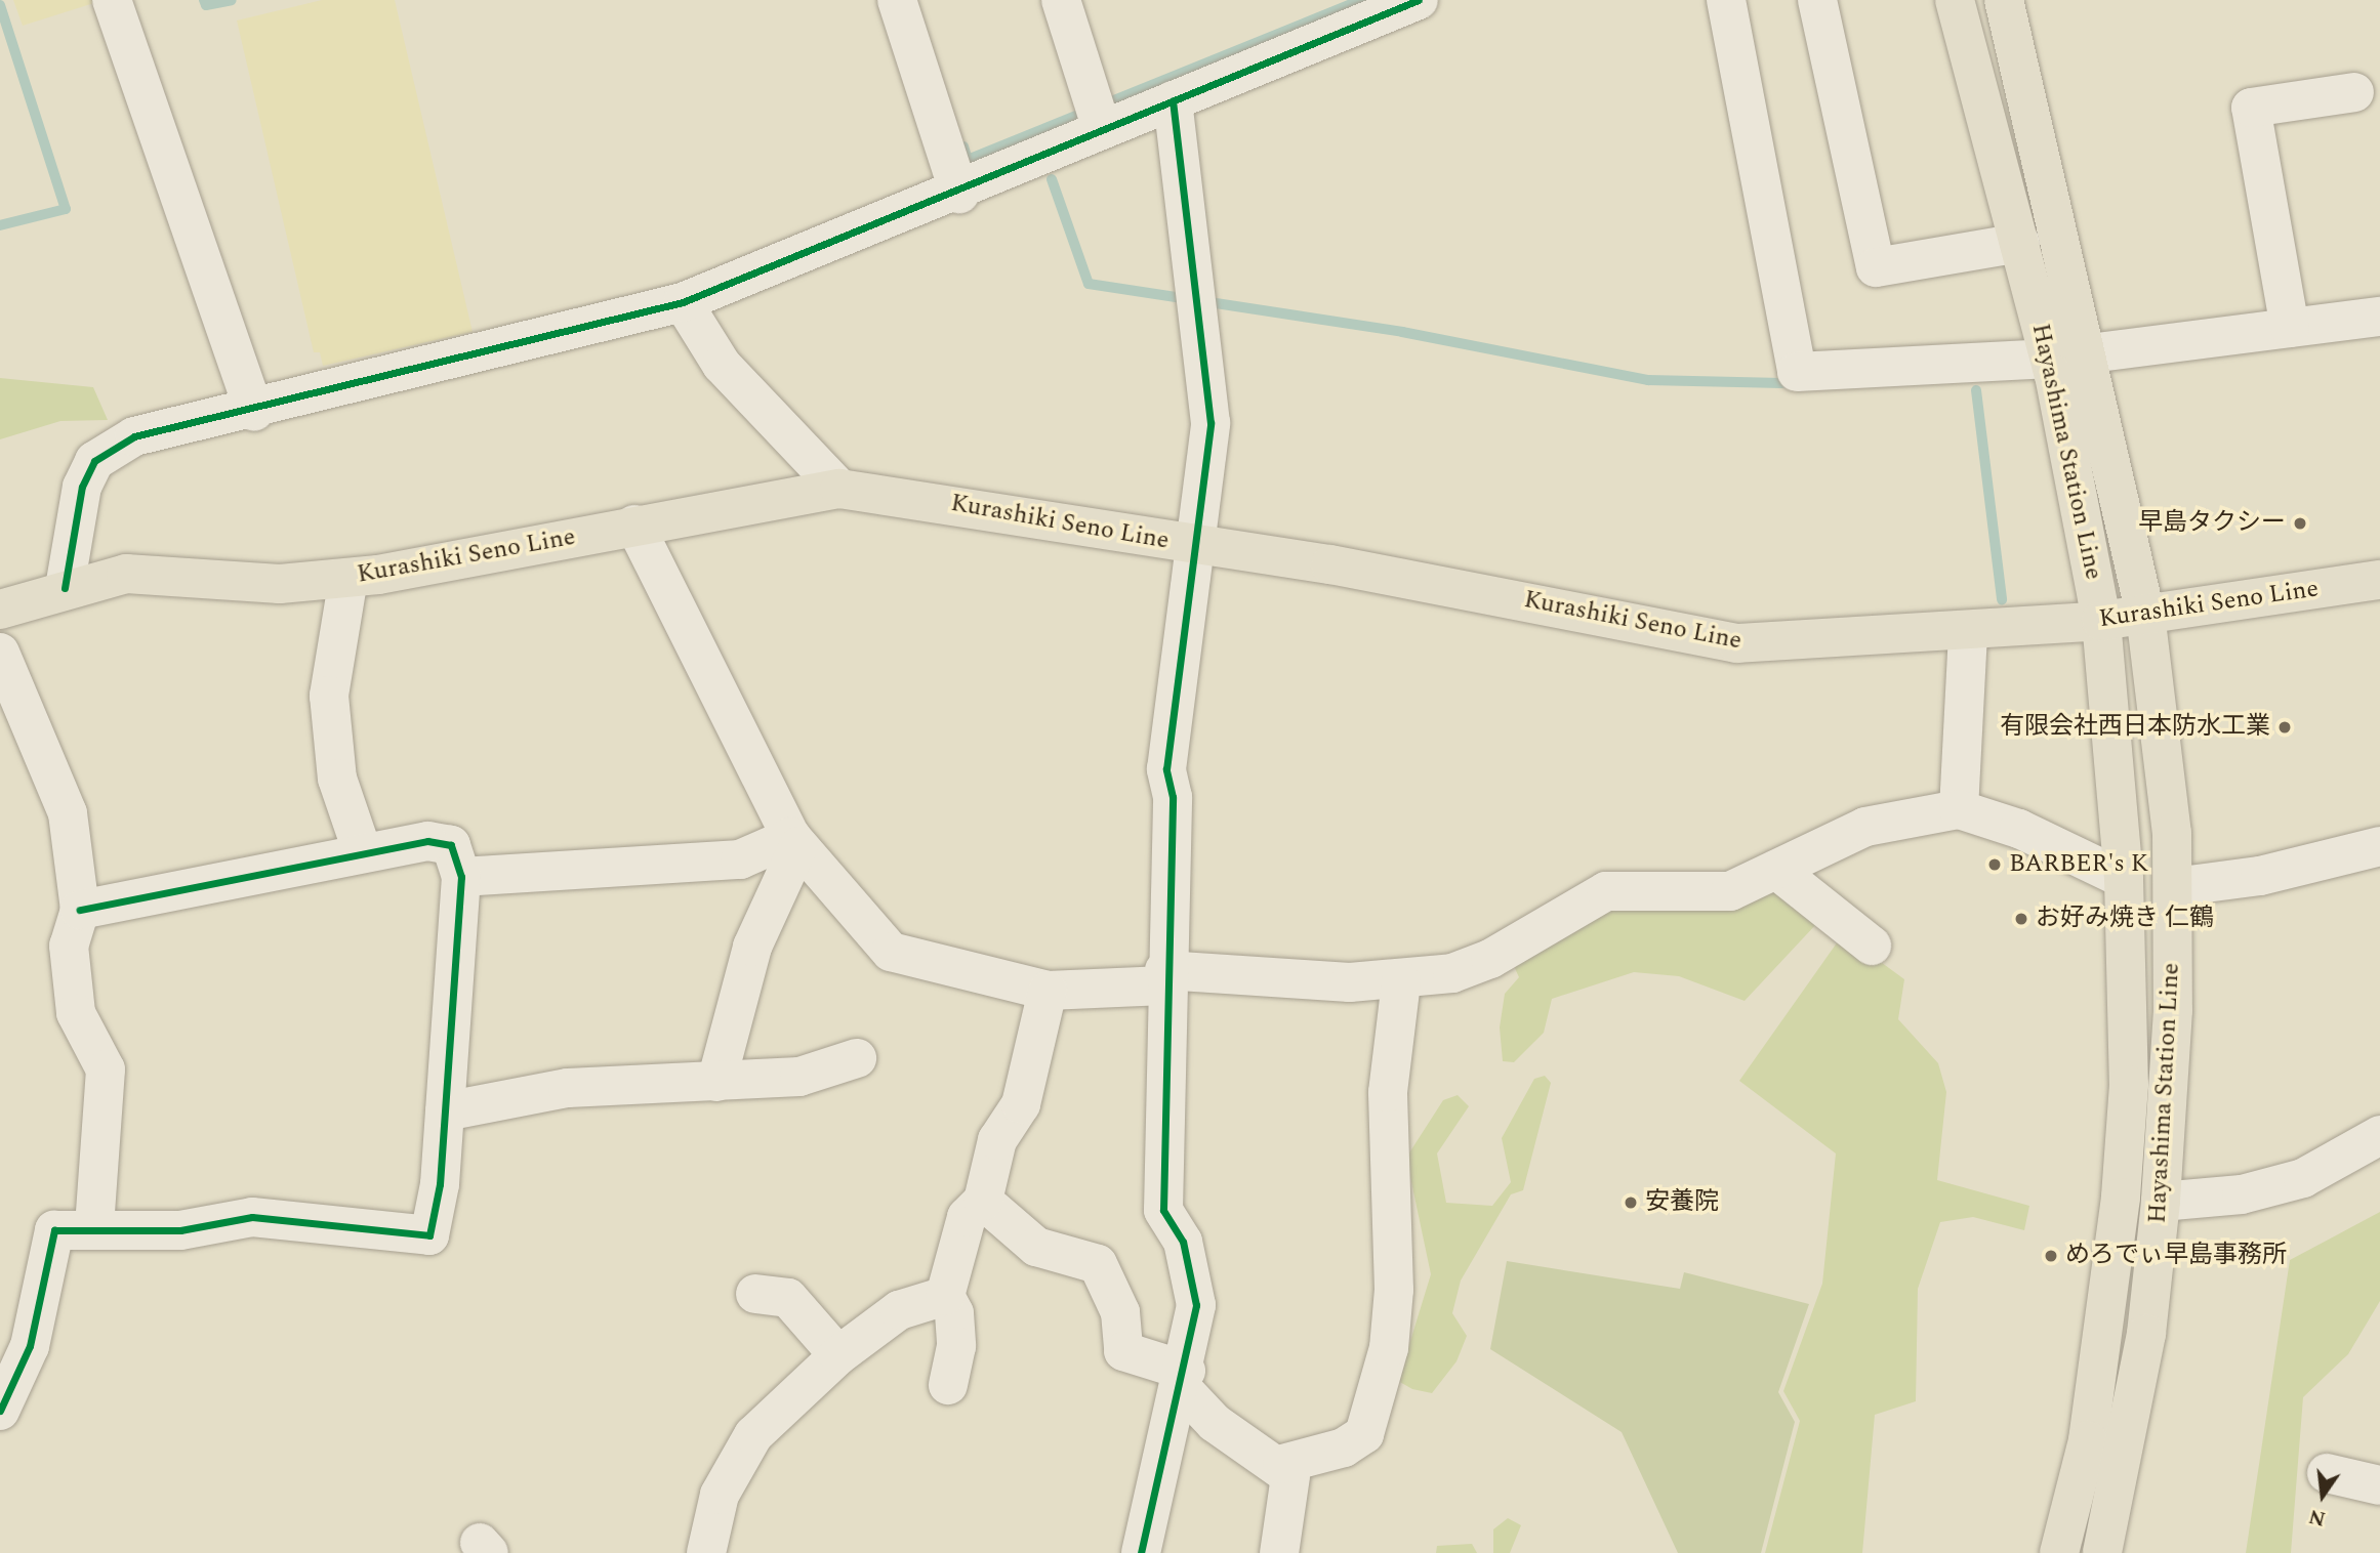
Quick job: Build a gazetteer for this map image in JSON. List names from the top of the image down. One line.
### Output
{"streets":{"main road":["Hayashima Station Line","Kurashiki Seno Line"]},"crossings":[["Hayashima Station Line","Kurashiki Seno Line"]],"places":["早島タクシー","有限会社西日本防水工業","BARBER's K","お好み焼き 仁鶴","安養院","めろでぃ早島事務所"],"north":"bottom"}
